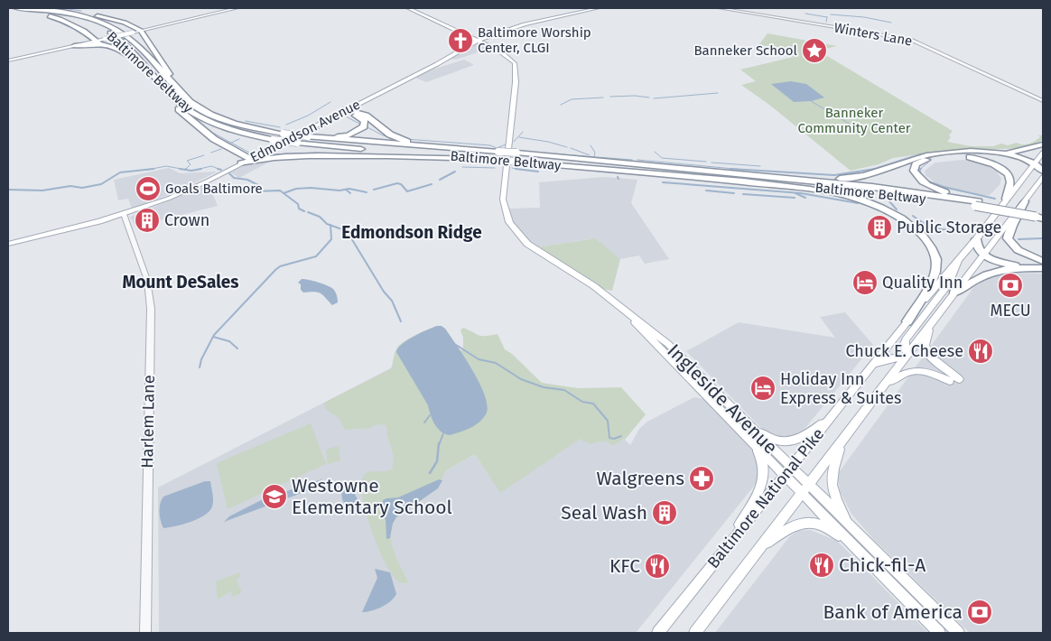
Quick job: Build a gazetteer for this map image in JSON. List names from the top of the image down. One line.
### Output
{"streets":{"highway":["Baltimore Beltway"],"main road":["Edmondson Avenue","Ingleside Avenue","Baltimore National Pike"],"street":["Winters Lane","Harlem Lane"]},"crossings":[["Edmondson Avenue","Ingleside Avenue"],["Edmondson Avenue","Harlem Lane"],["Ingleside Avenue","Baltimore National Pike"]],"districts":["Edmondson Ridge","Mount DeSales"],"parks":["Banneker Community Center"],"places":{"church":["Baltimore Worship Center, CLGI"],"place":["Banneker School"],"sports":["Goals Baltimore"],"building":["Crown","Public Storage","Seal Wash"],"hotel":["Quality Inn","Holiday Inn Express & Suites"],"bank":["MECU","Bank of America"],"restaurant":["Chuck E. Cheese","Chick-fil-A","KFC"],"pharmacy":["Walgreens"],"school or university":["Westowne Elementary School"]}}
